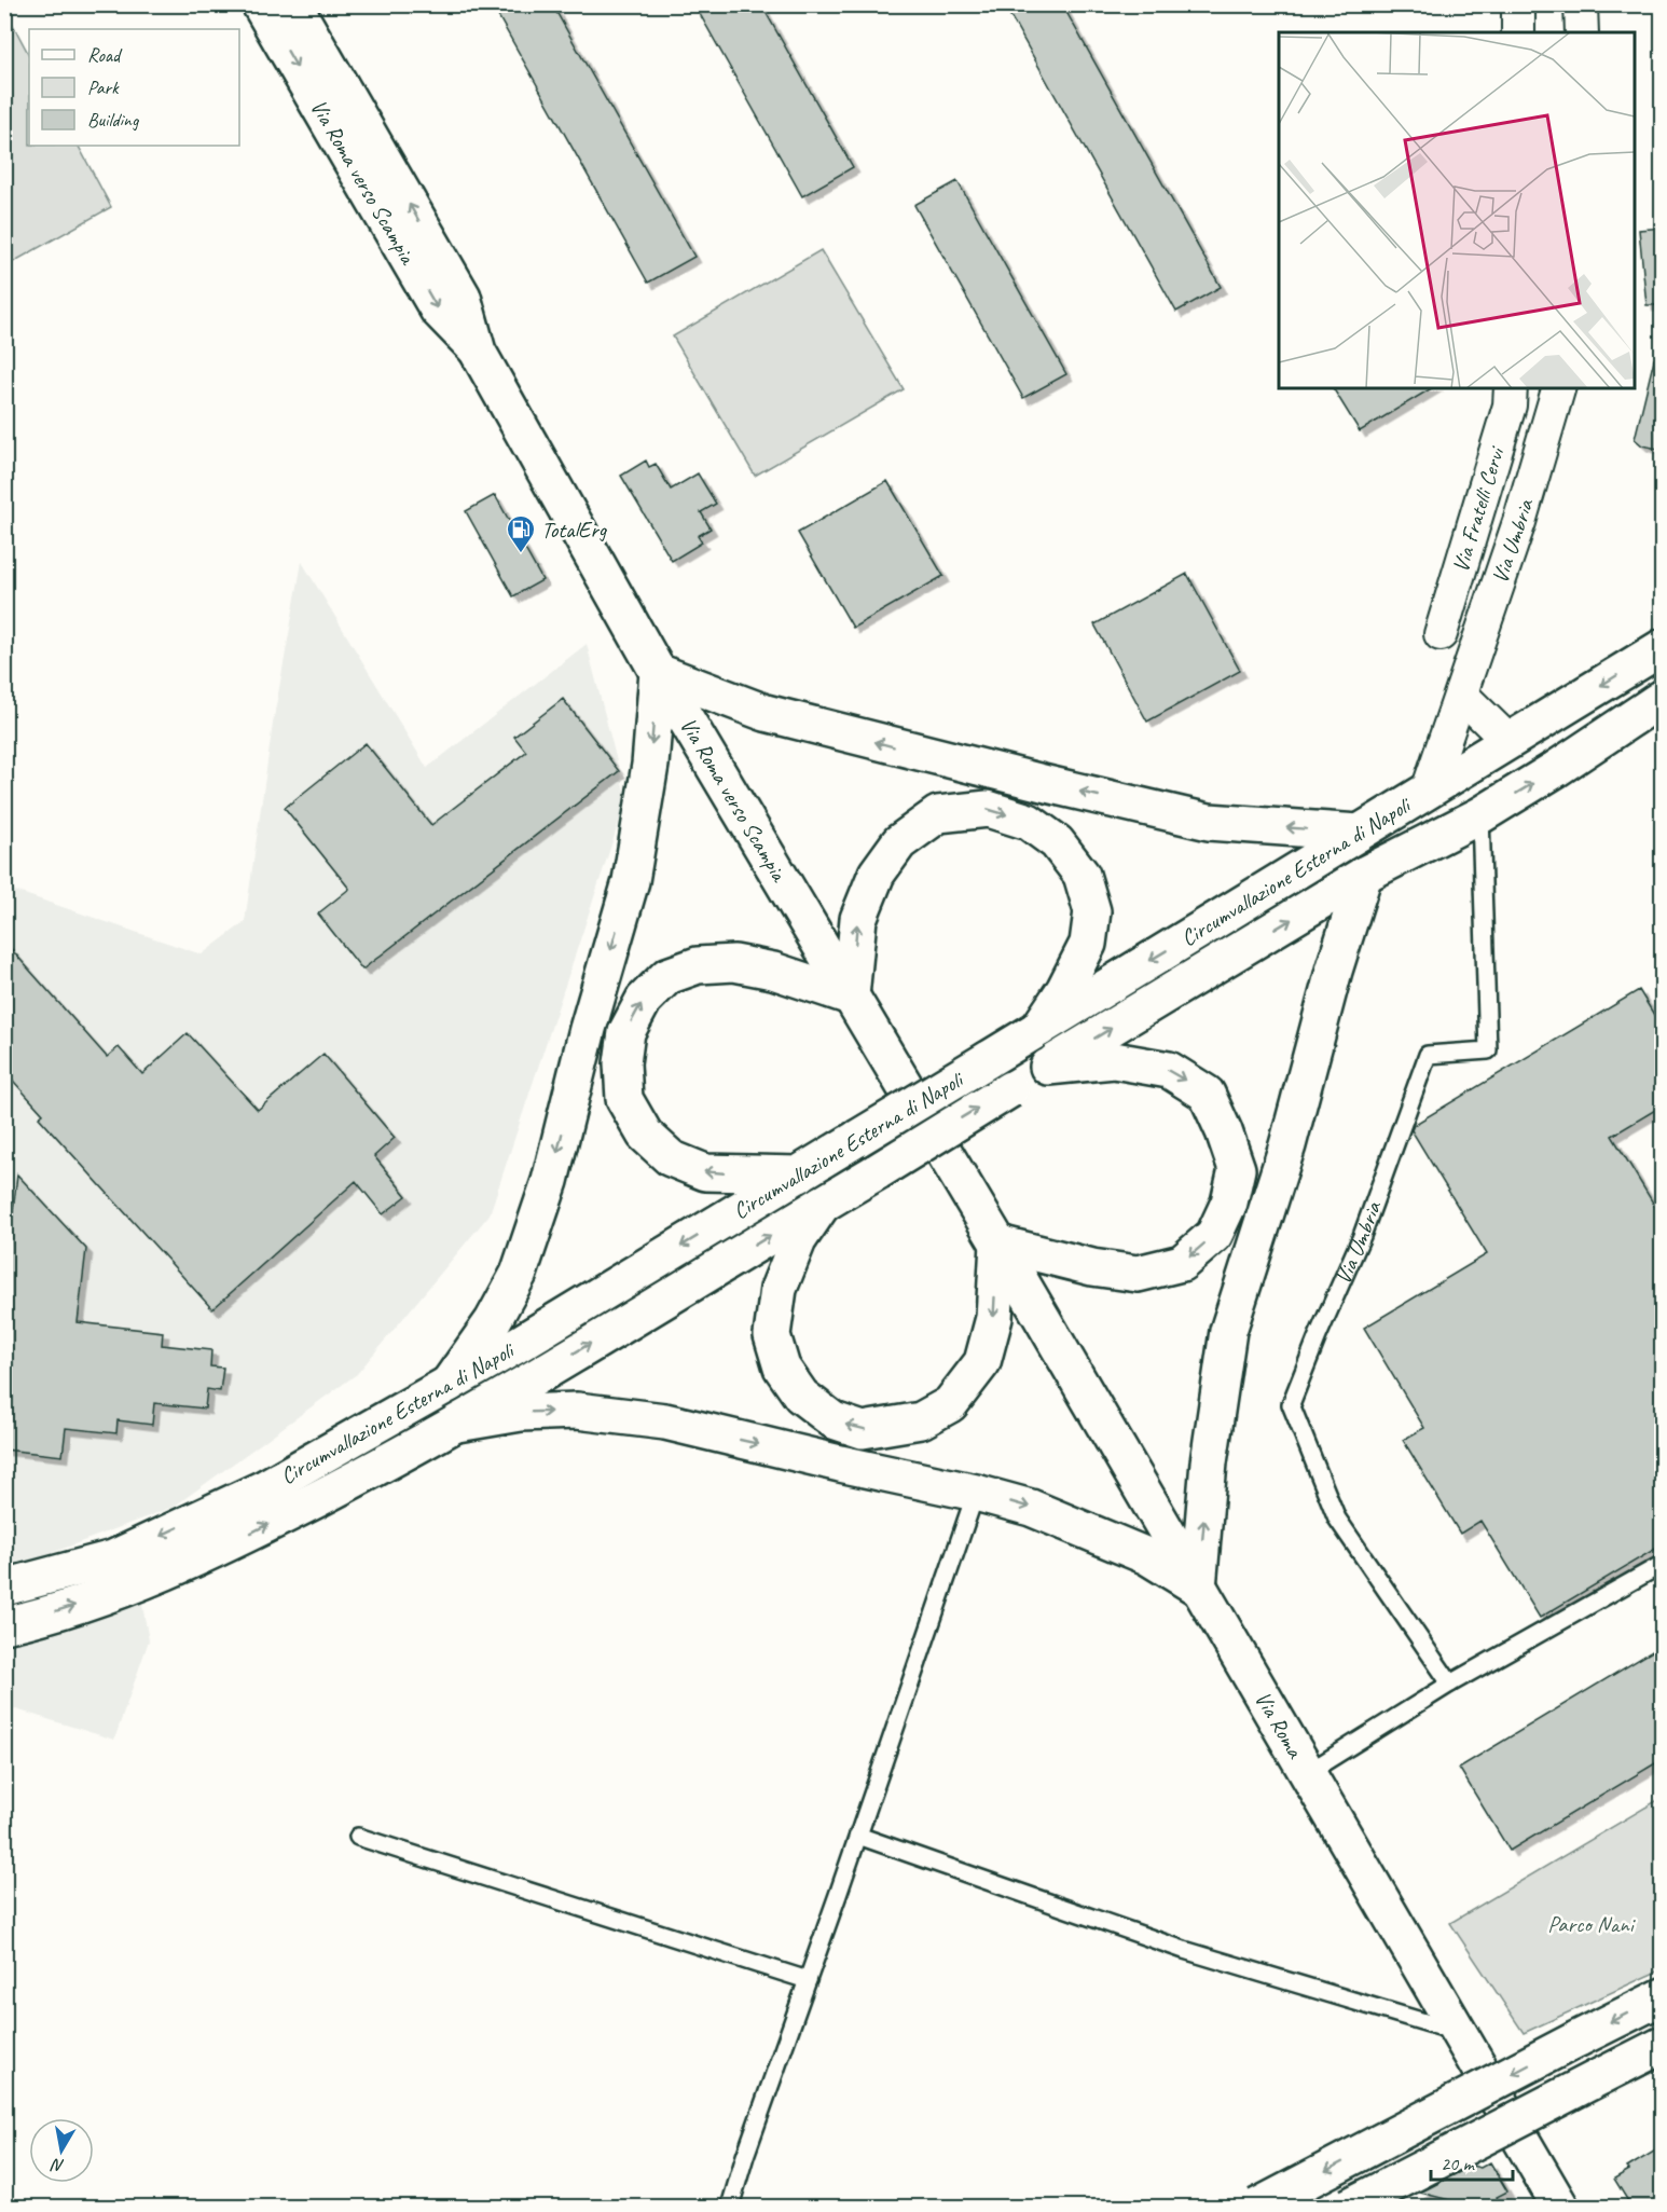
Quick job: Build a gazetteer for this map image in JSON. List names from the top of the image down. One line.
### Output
{"streets":{"main road":["Via Roma verso Scampia","Circumvallazione Esterna di Napoli","Via Roma"],"street":["Via Fratelli Cervi","Via Umbria"]},"crossings":[["Via Roma verso Scampia","Via Roma"],["Via Umbria","Circumvallazione Esterna di Napoli"]],"parks":["Parco Nani"],"places":{"fuel station":["TotalErg"]},"legend":["Road","Park","Building"],"scale_bar":"20 m","north":"bottom"}
